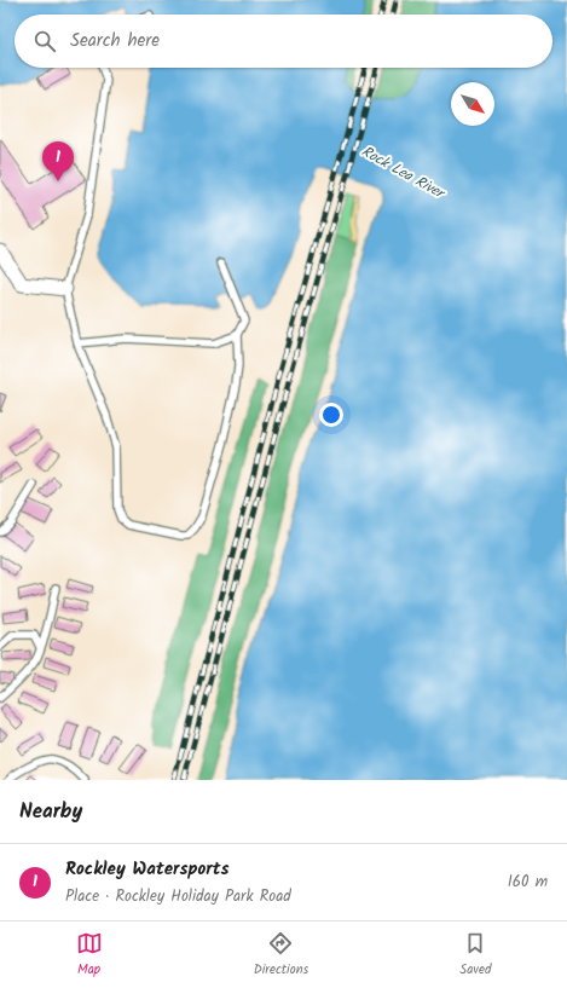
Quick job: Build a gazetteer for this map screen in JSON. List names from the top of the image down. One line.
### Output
{"water":["Rock Lea River"],"north":"bottom right","page":{"search":"Search here","pins":"1","heading":"Nearby","list":[{"mark":"1","name":"Rockley Watersports","note":"Place · Rockley Holiday Park Road","value":"160 m"}],"nav":["Map","Directions","Saved"]}}
